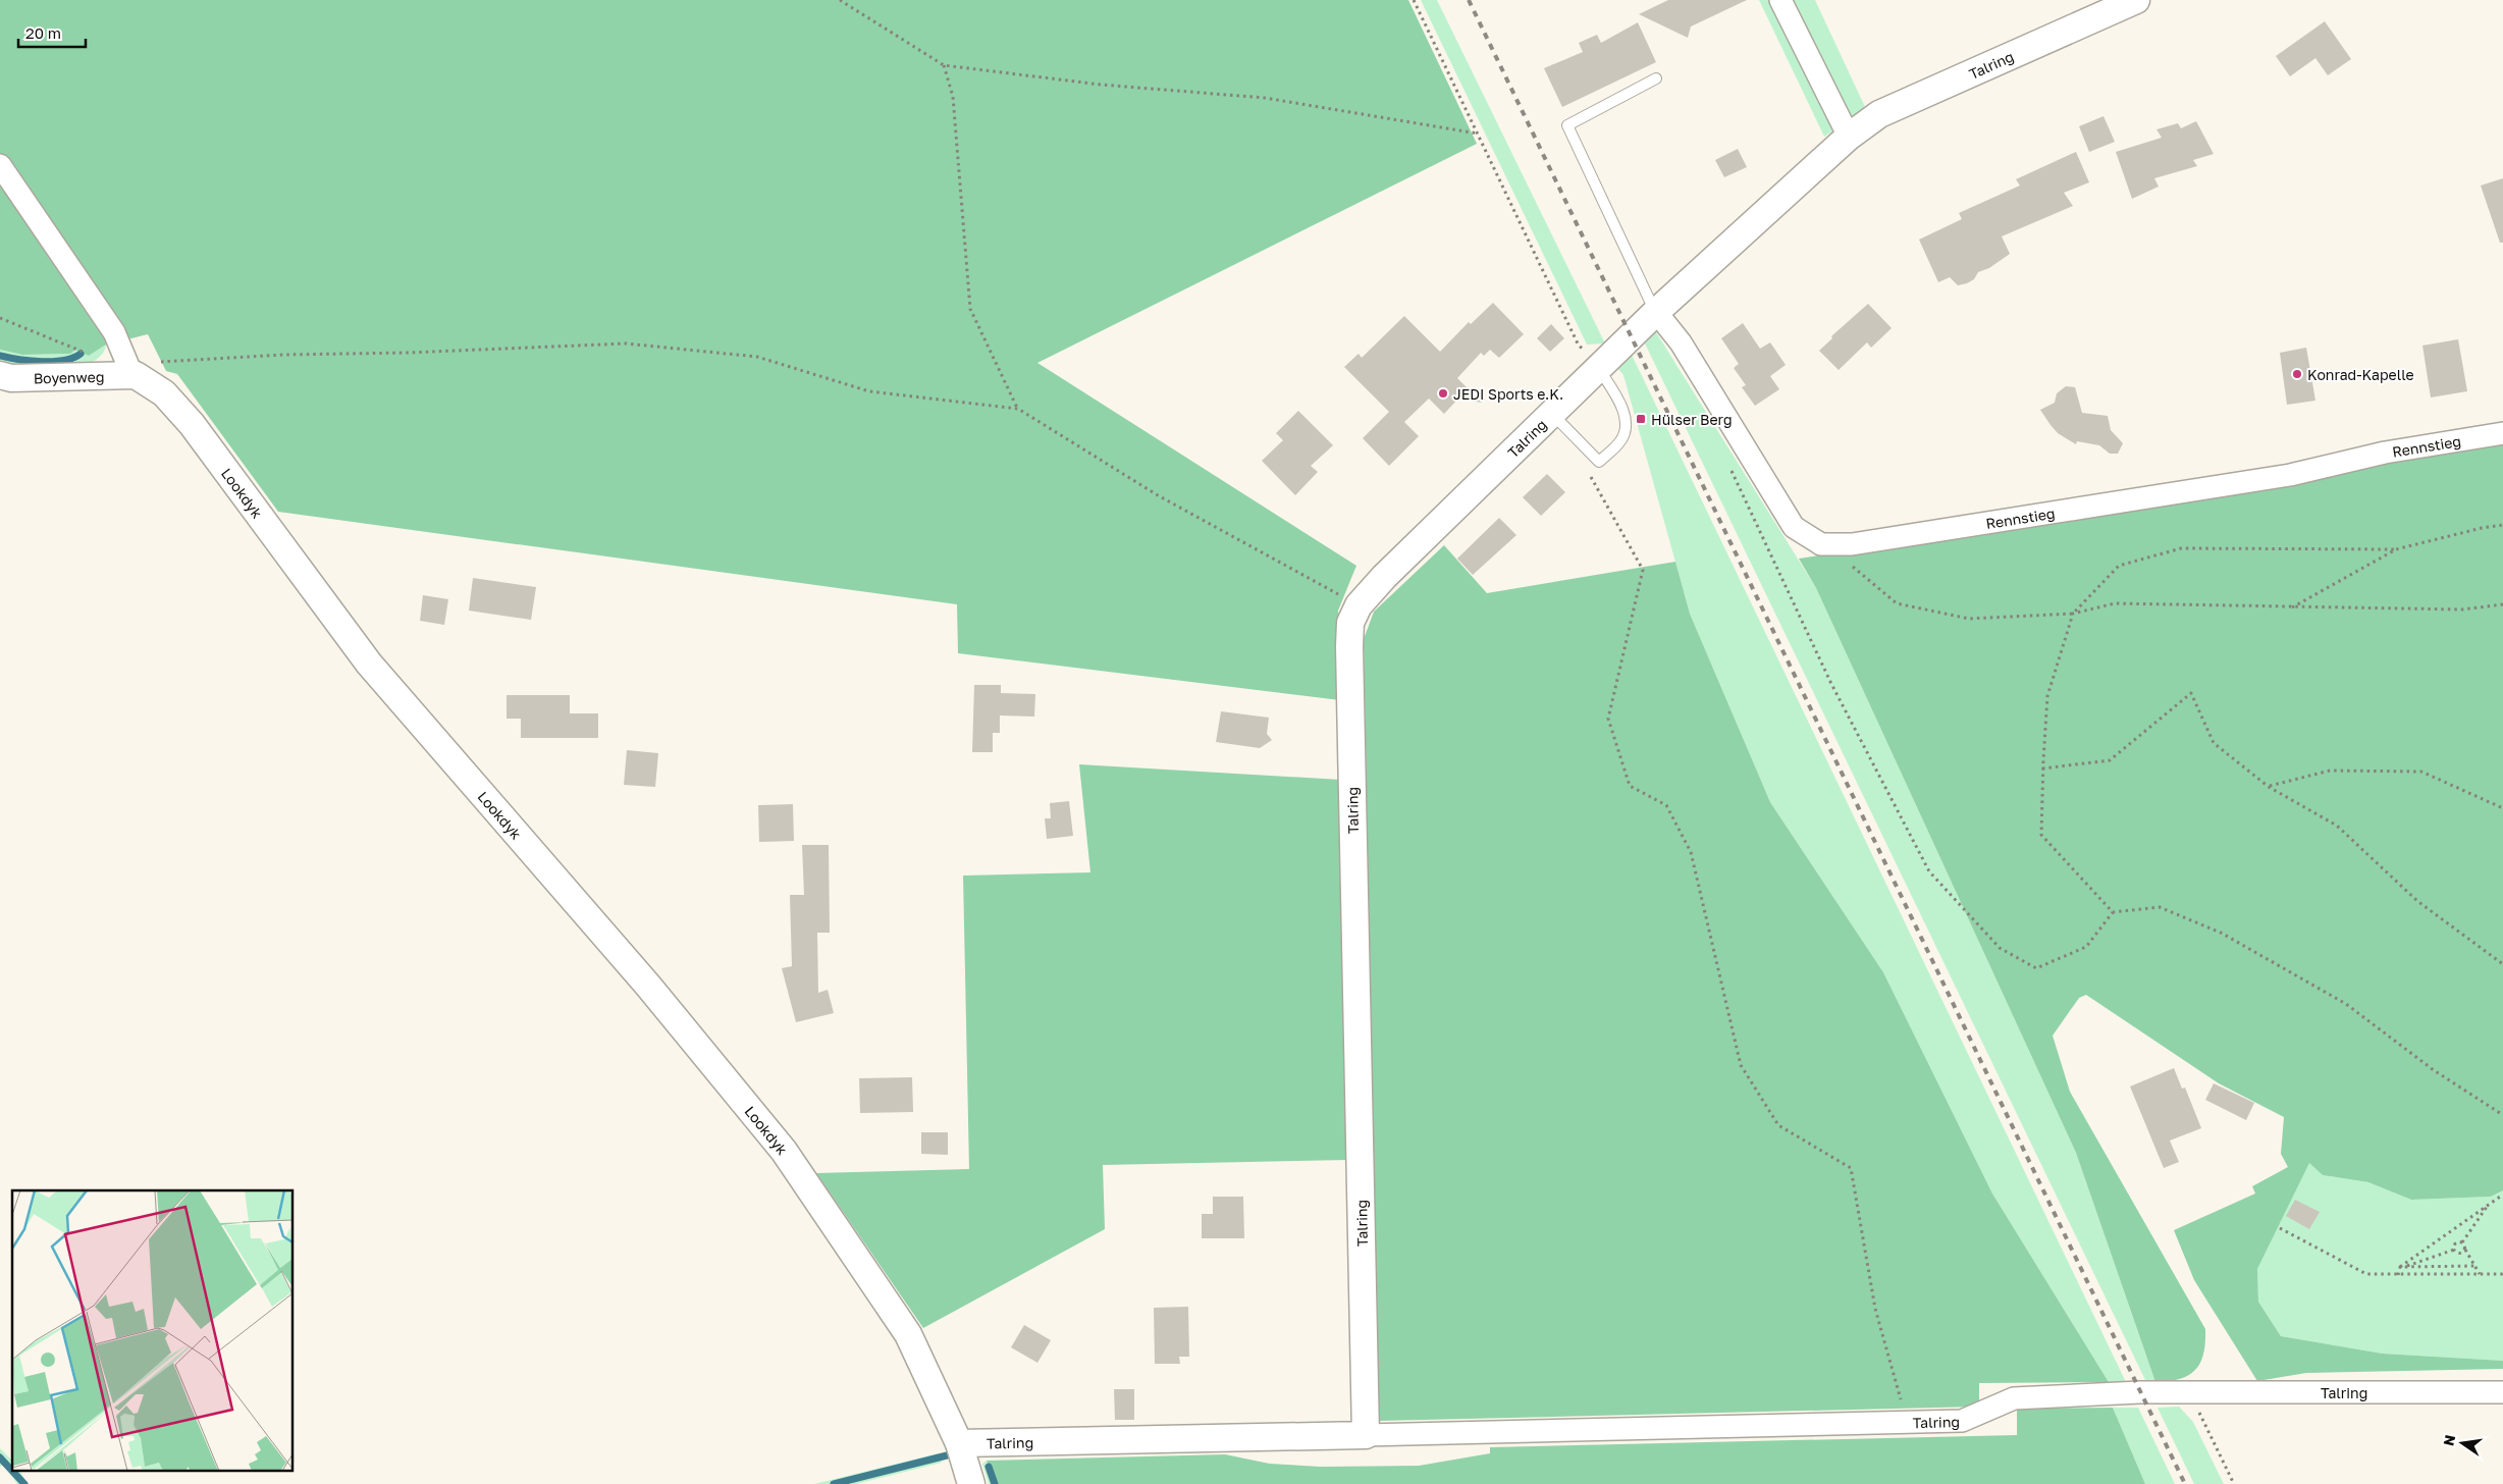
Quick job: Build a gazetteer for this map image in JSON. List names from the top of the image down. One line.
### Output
{"streets":{"street":["Talring","Boyenweg","Rennstieg","Lookdyk"]},"crossings":[["Talring","Lookdyk"],["Boyenweg","Lookdyk"]],"places":{"other":["Konrad-Kapelle","JEDI Sports e.K."],"transit":["Hülser Berg"]},"scale_bar":"20 m","north":"left"}
